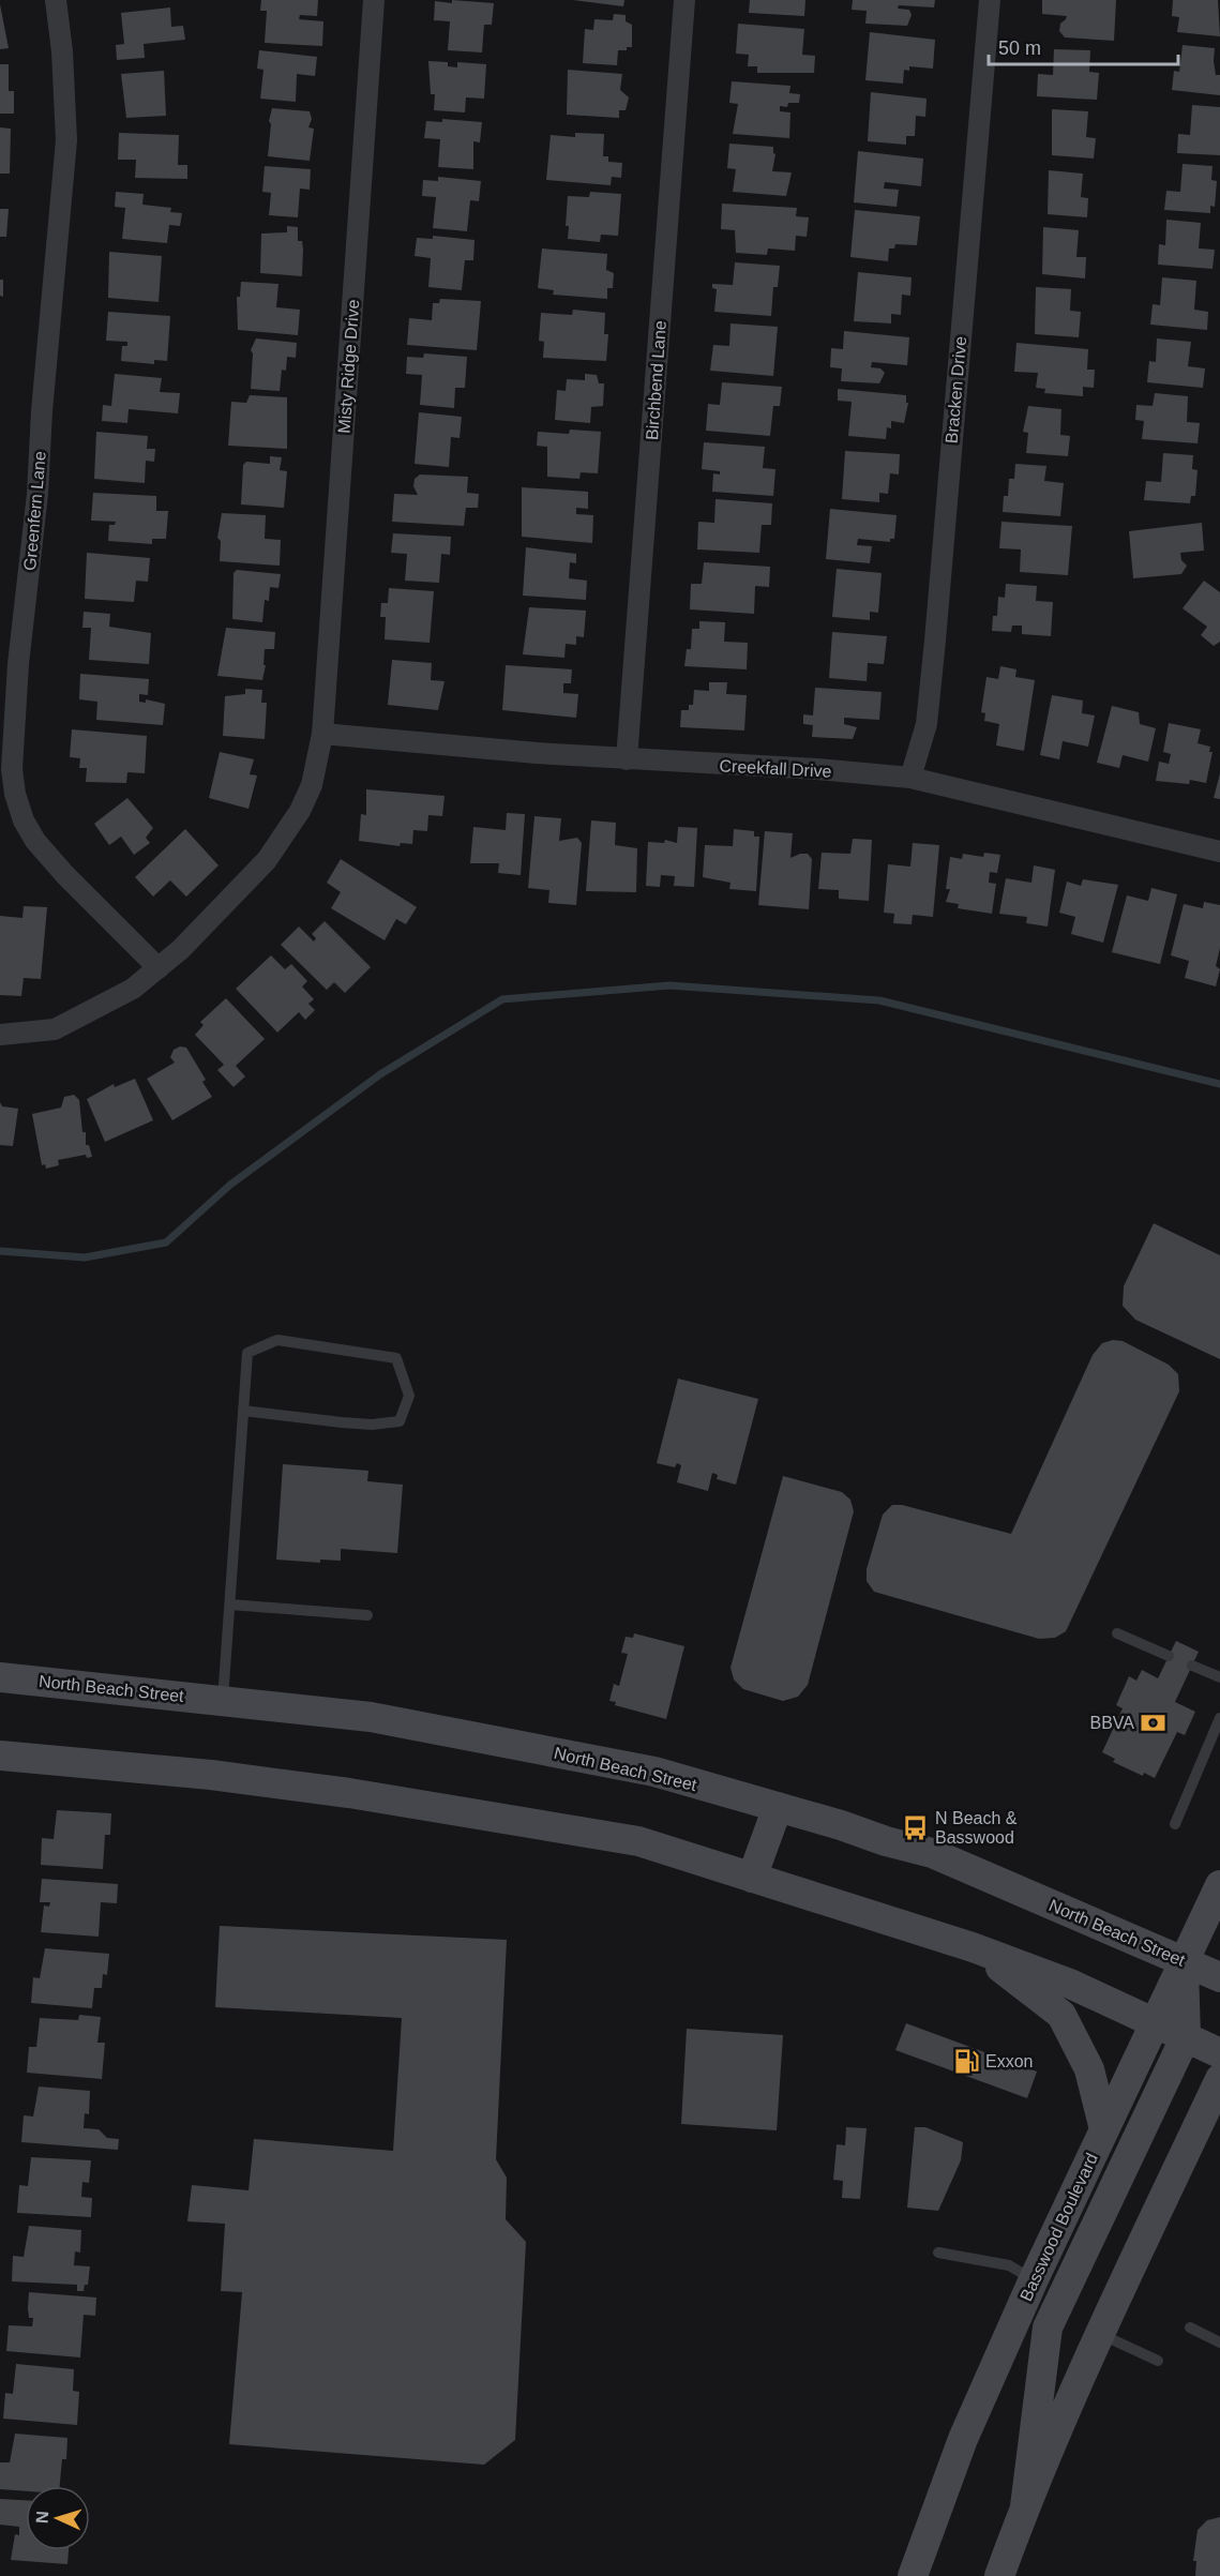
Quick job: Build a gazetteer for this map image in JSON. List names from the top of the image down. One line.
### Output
{"streets":{"main road":["North Beach Street","Basswood Boulevard"],"street":["Misty Ridge Drive","Birchbend Lane","Bracken Drive","Greenfern Lane","Creekfall Drive"]},"crossings":[["Misty Ridge Drive","Greenfern Lane"],["Misty Ridge Drive","Creekfall Drive"],["Birchbend Lane","Creekfall Drive"],["Bracken Drive","Creekfall Drive"],["North Beach Street","Basswood Boulevard"]],"places":{"bank":["BBVA"],"bus stop":["N Beach & Basswood"],"fuel station":["Exxon"]},"scale_bar":"50 m","north":"left"}
